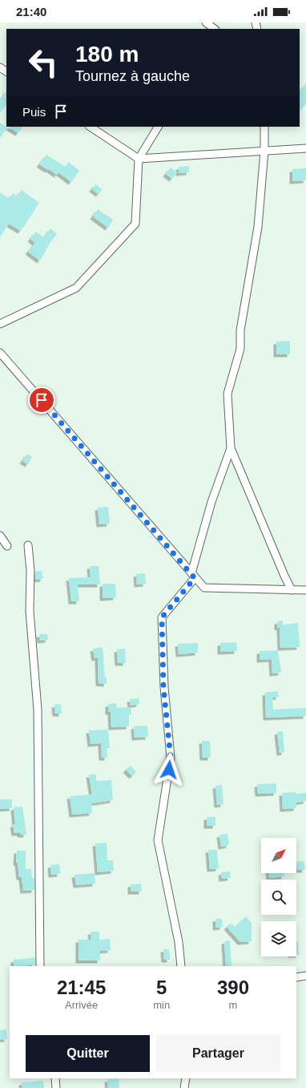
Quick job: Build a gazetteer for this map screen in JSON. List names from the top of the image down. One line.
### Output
{"north":"top right","page":{"status":"21:40","turn":["180 m","Tournez à gauche"],"then":"Puis","eta":["21:45","Arrivée","5","min","390","m"],"buttons":["Quitter","Partager"]}}
